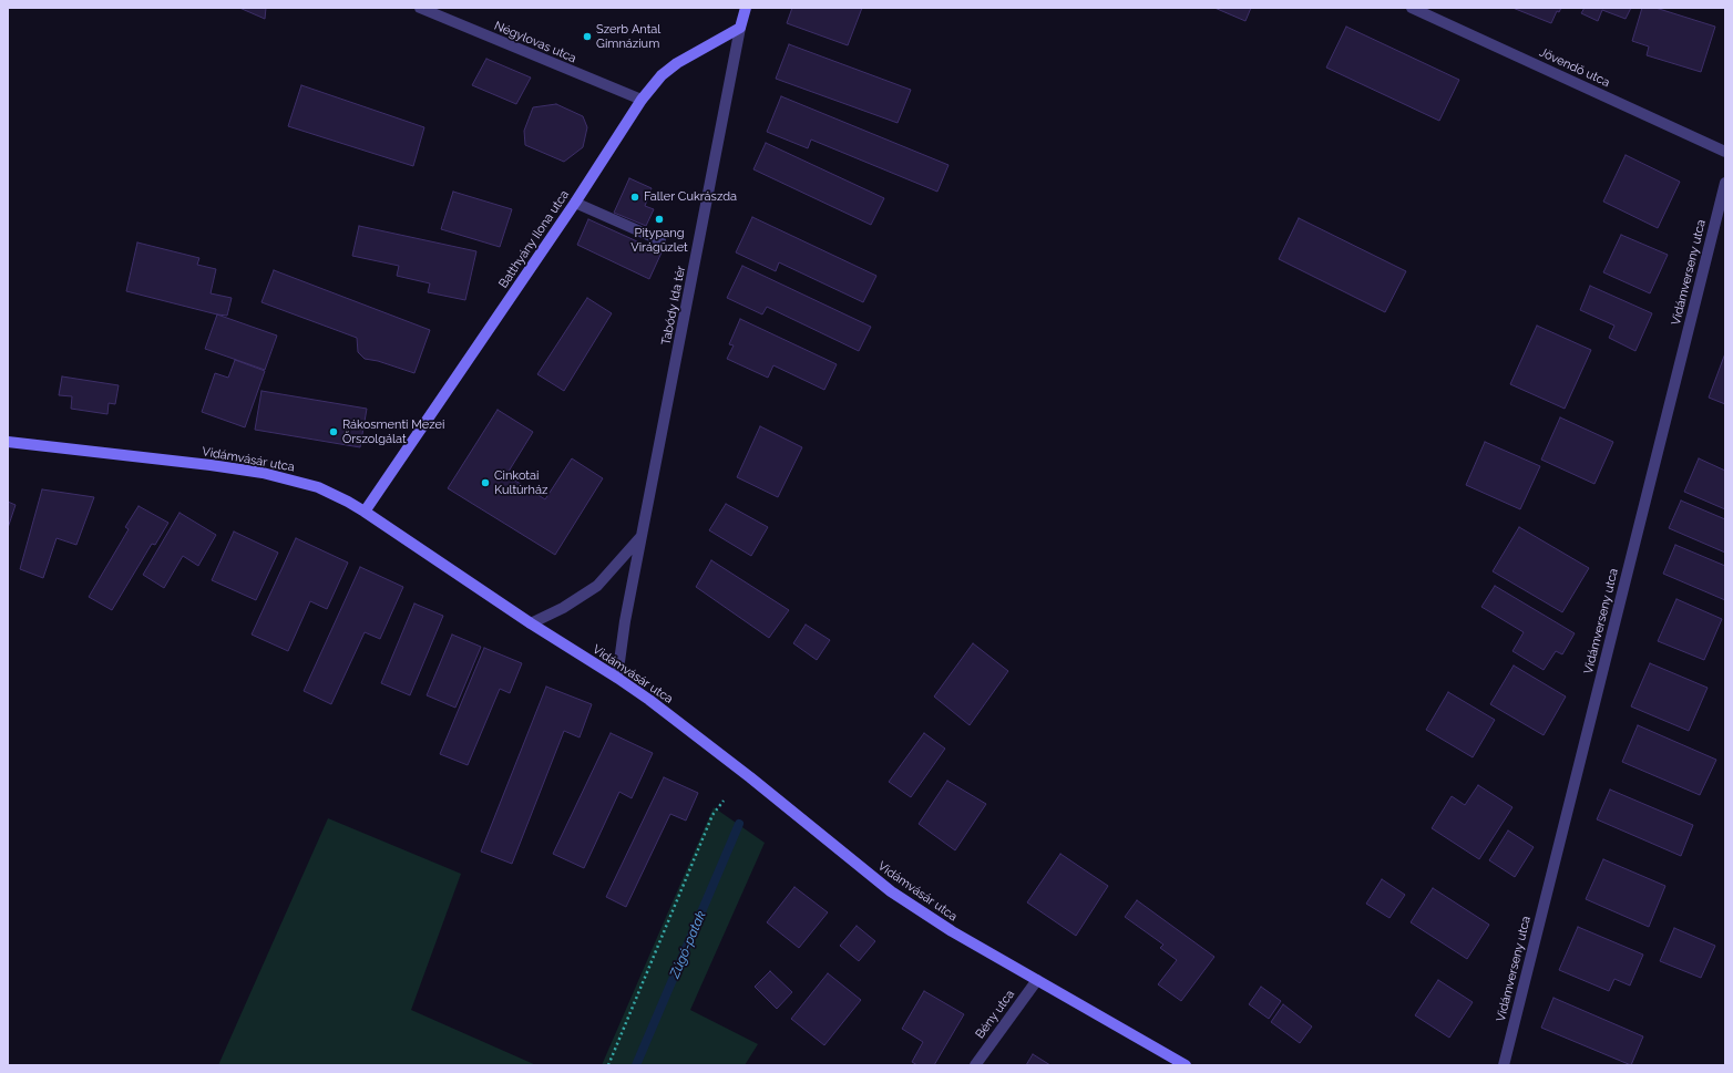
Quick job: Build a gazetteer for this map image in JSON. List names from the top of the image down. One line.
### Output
{"streets":{"main road":["Batthyány Ilona utca","Vidámvásár utca"],"street":["Négylovas utca","Jövendő utca","Vidámverseny utca","Tabódy Ida tér","Bény utca"]},"crossings":[["Négylovas utca","Batthyány Ilona utca"],["Batthyány Ilona utca","Tabódy Ida tér"],["Batthyány Ilona utca","Vidámvásár utca"],["Tabódy Ida tér","Vidámvásár utca"],["Vidámvásár utca","Bény utca"]],"water":["Zúgó-patak"],"places":["Szerb Antal Gimnázium","Faller Cukrászda","Pitypang Virágüzlet","Rákosmenti Mezei Őrszolgálat","Cinkotai Kultúrház"]}
